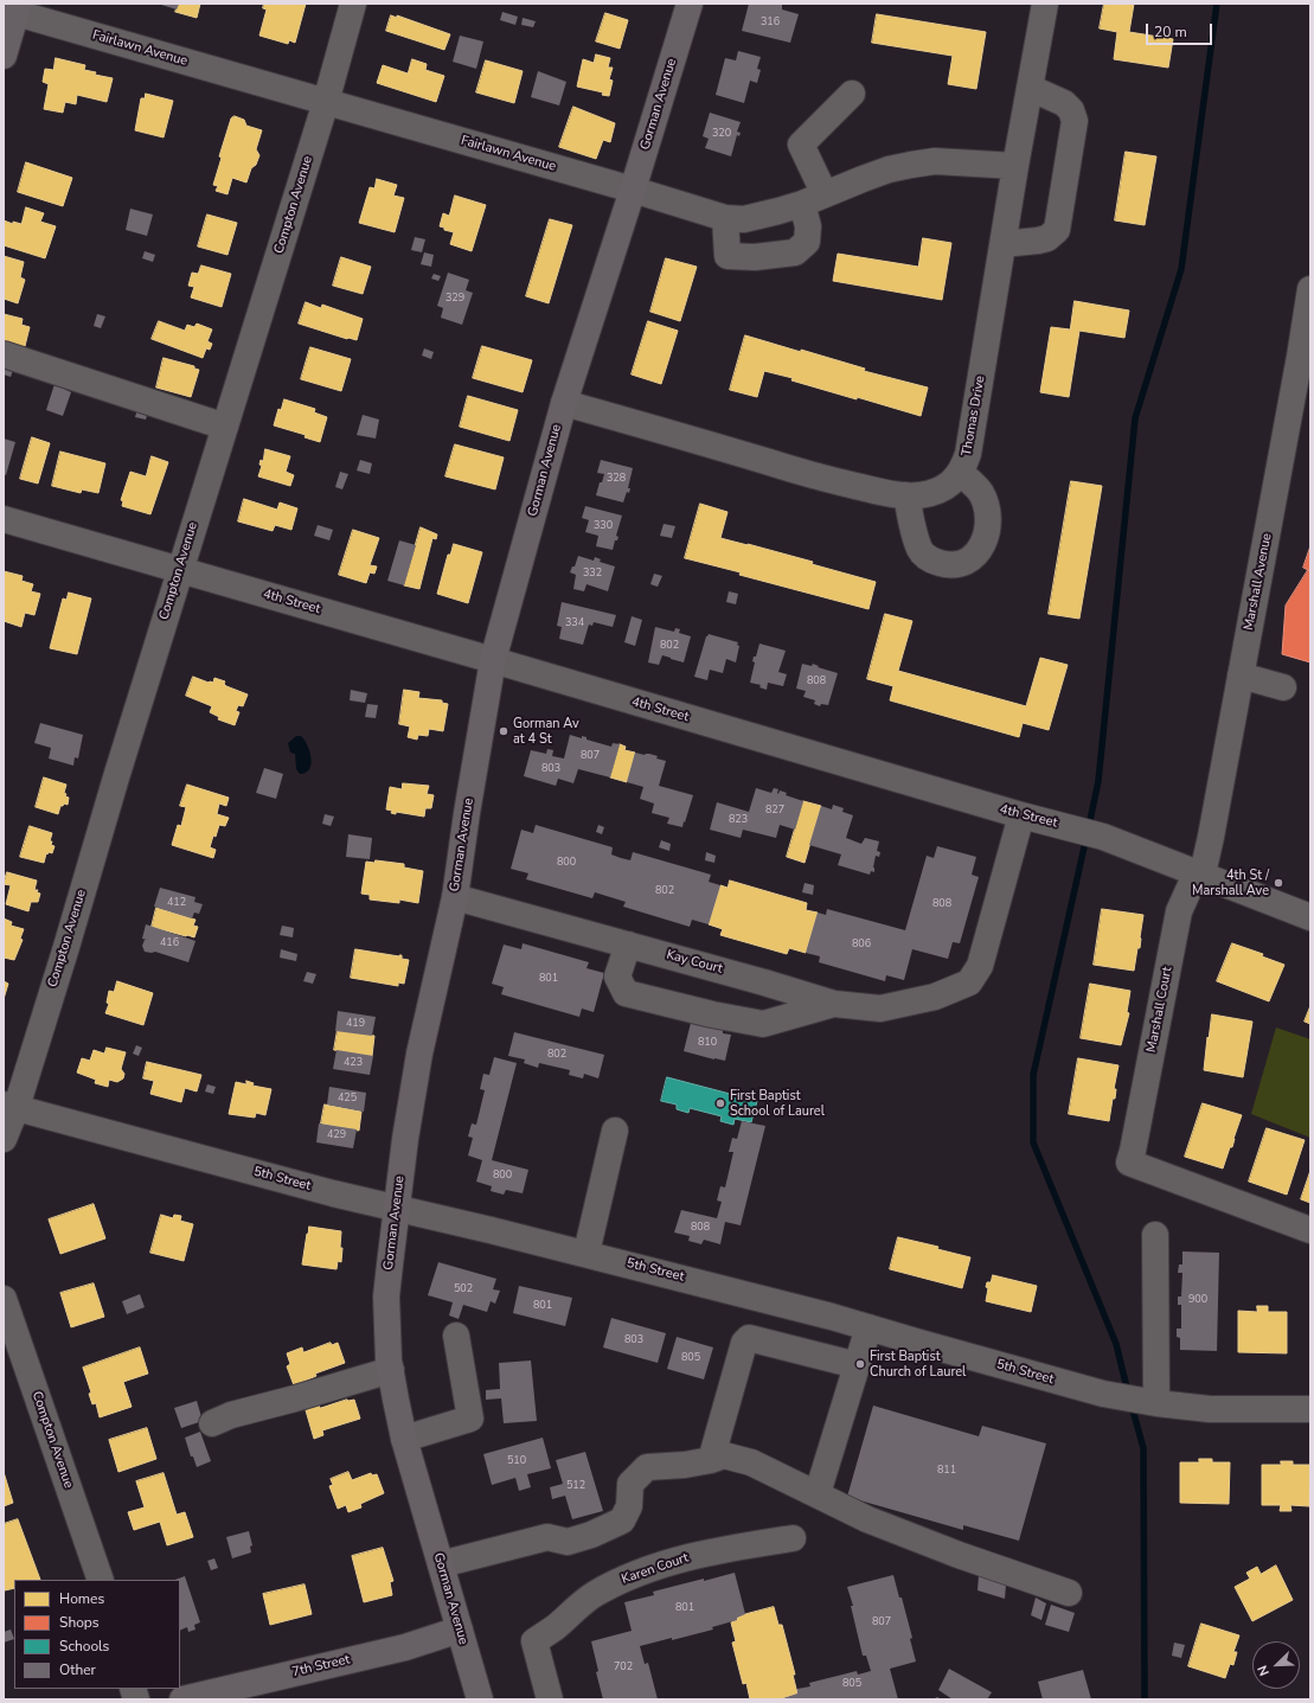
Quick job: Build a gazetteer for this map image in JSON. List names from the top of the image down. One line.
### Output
{"streets":{"main road":["Gorman Avenue","7th Street"],"street":["Fairlawn Avenue","Compton Avenue","Thomas Drive","Marshall Avenue","4th Street","Kay Court","Marshall Court","5th Street","Karen Court"]},"crossings":[["Fairlawn Avenue","Gorman Avenue"],["Fairlawn Avenue","Compton Avenue"],["Fairlawn Avenue","Thomas Drive"],["Gorman Avenue","Thomas Drive"],["Gorman Avenue","4th Street"],["Gorman Avenue","Kay Court"],["Gorman Avenue","5th Street"],["Gorman Avenue","7th Street"],["Compton Avenue","4th Street"],["Compton Avenue","5th Street"],["Marshall Avenue","4th Street"],["Marshall Avenue","Marshall Court"],["4th Street","Kay Court"],["4th Street","Marshall Court"]],"places":["Gorman Av at 4 St","4th St / Marshall Ave","First Baptist School of Laurel","First Baptist Church of Laurel"],"house_numbers":["316","320","329","328","330","332","334","802","808","807","803","827","823","800","802","412","808","416","806","801","419","810","802","423","425","429","800","808","502","900","801","803","805","510","811","512","801","807","702","805"],"legend":["Homes","Shops","Schools","Other"],"scale_bar":"20 m","north":"bottom left"}
